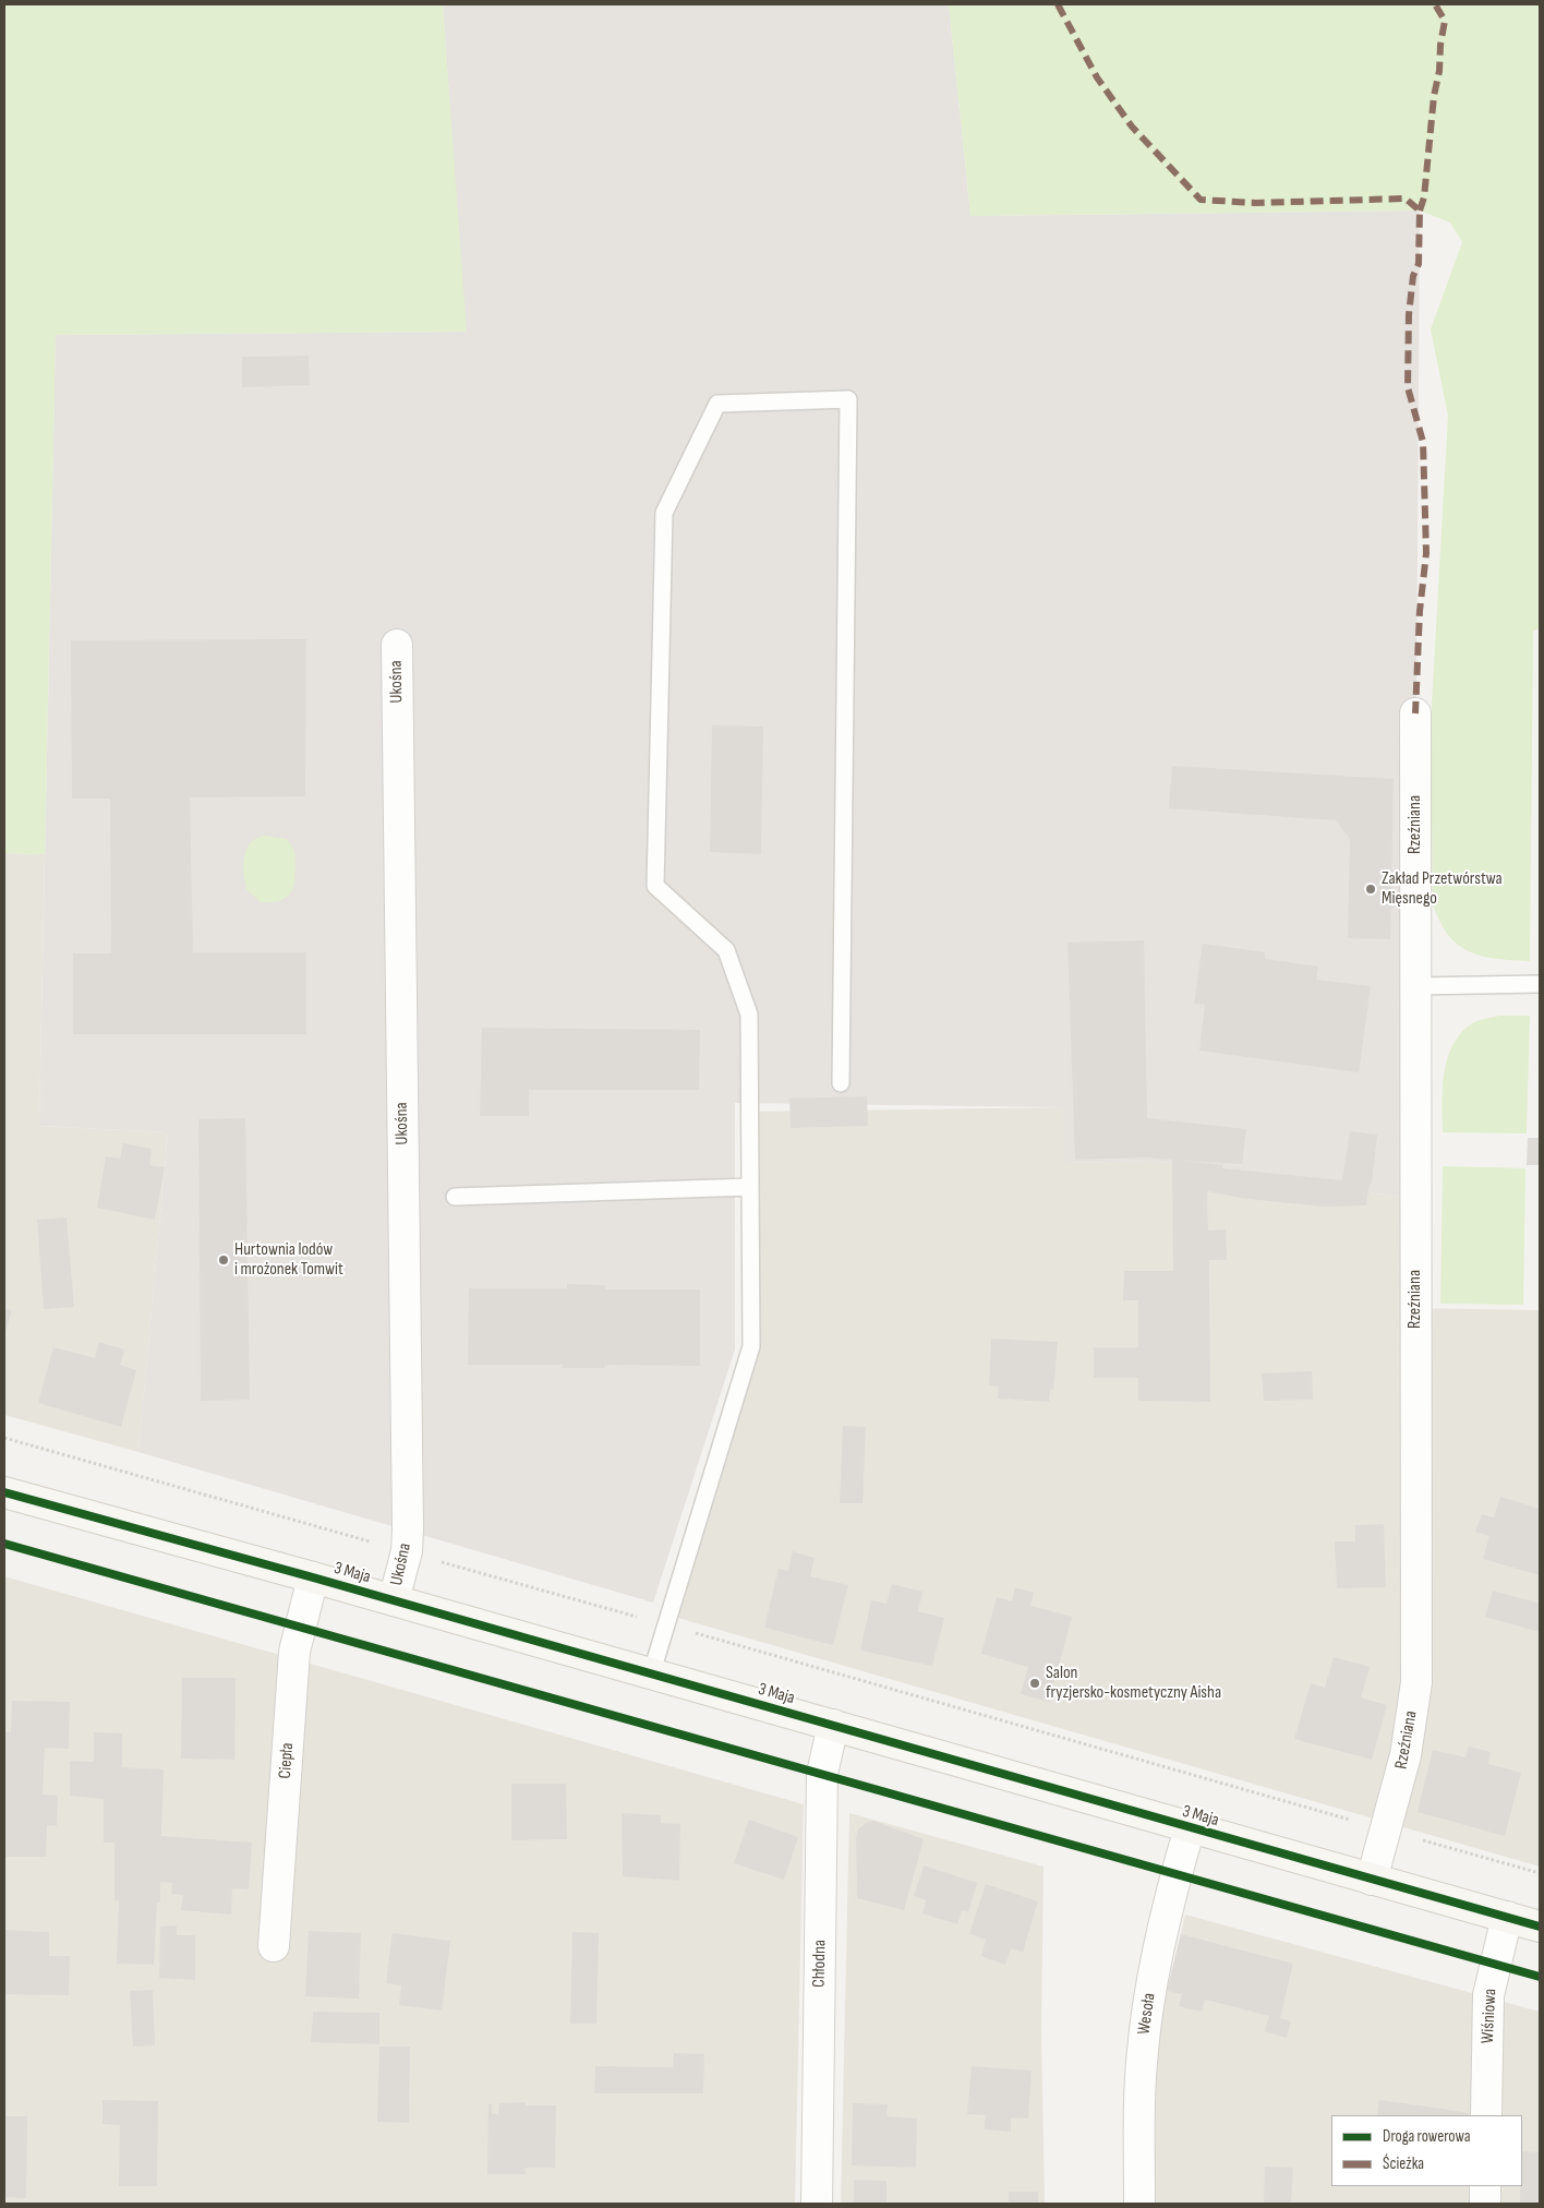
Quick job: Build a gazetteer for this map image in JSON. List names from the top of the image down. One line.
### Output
{"streets":{"street":["Ukośna","Rzeźniana","3 Maja","Ciepła","Chłodna","Wesoła","Wiśniowa"]},"crossings":[["Ukośna","3 Maja"],["Rzeźniana","3 Maja"],["3 Maja","Ciepła"],["3 Maja","Chłodna"],["3 Maja","Wesoła"],["3 Maja","Wiśniowa"]],"places":["Zakład Przetwórstwa Mięsnego","Hurtownia lodów i mrożonek Tomwit","Salon fryzjersko-kosmetyczny Aisha"],"legend":["Droga rowerowa","Ścieżka"]}
